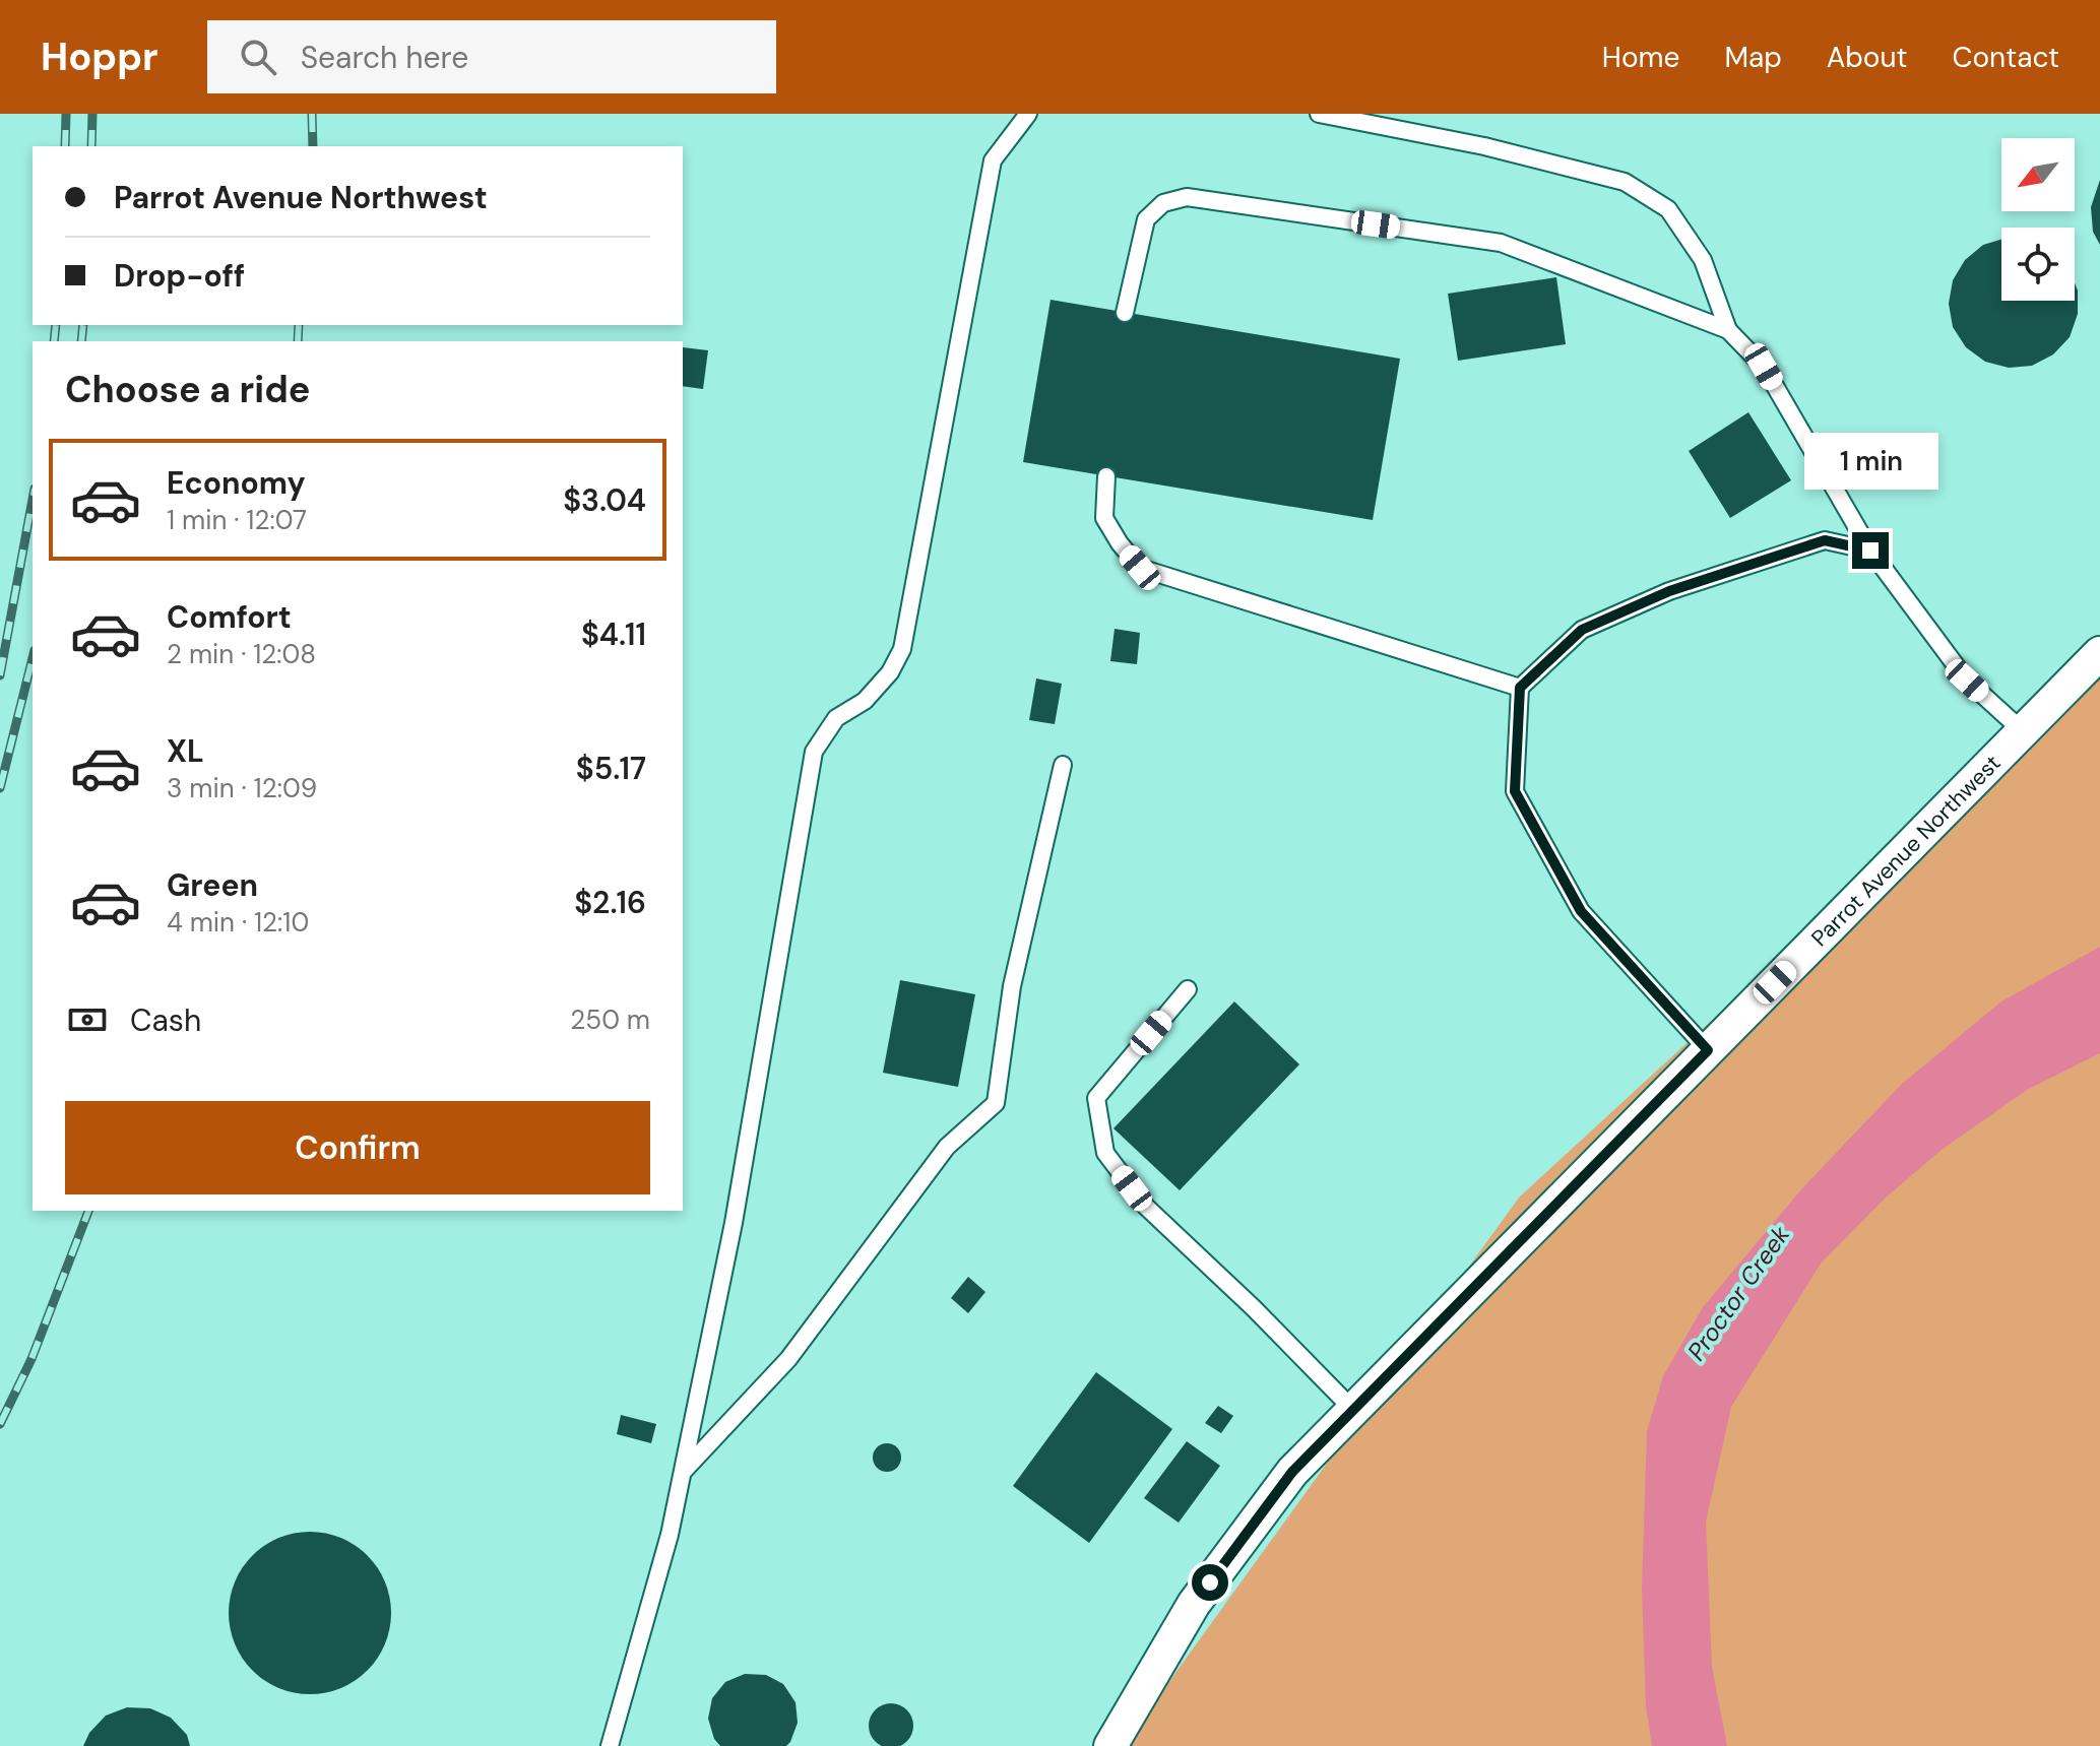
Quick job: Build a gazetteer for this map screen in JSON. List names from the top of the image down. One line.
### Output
{"streets":{"street":["Parrot Avenue Northwest"]},"water":["Proctor Creek"],"north":"bottom left","page":{"header":"Hoppr","search":"Search here","nav":["Home","Map","About","Contact"],"banner":["Parrot Avenue Northwest","Drop-off"],"heading":"Choose a ride","bubble":"1 min","list":[{"name":"Economy","note":"1 min · 12:07","value":"$3.04"},{"name":"Comfort","note":"2 min · 12:08","value":"$4.11"},{"name":"XL","note":"3 min · 12:09","value":"$5.17"},{"name":"Green","note":"4 min · 12:10","value":"$2.16"}],"pay":["Cash","250 m"],"buttons":"Confirm"}}
